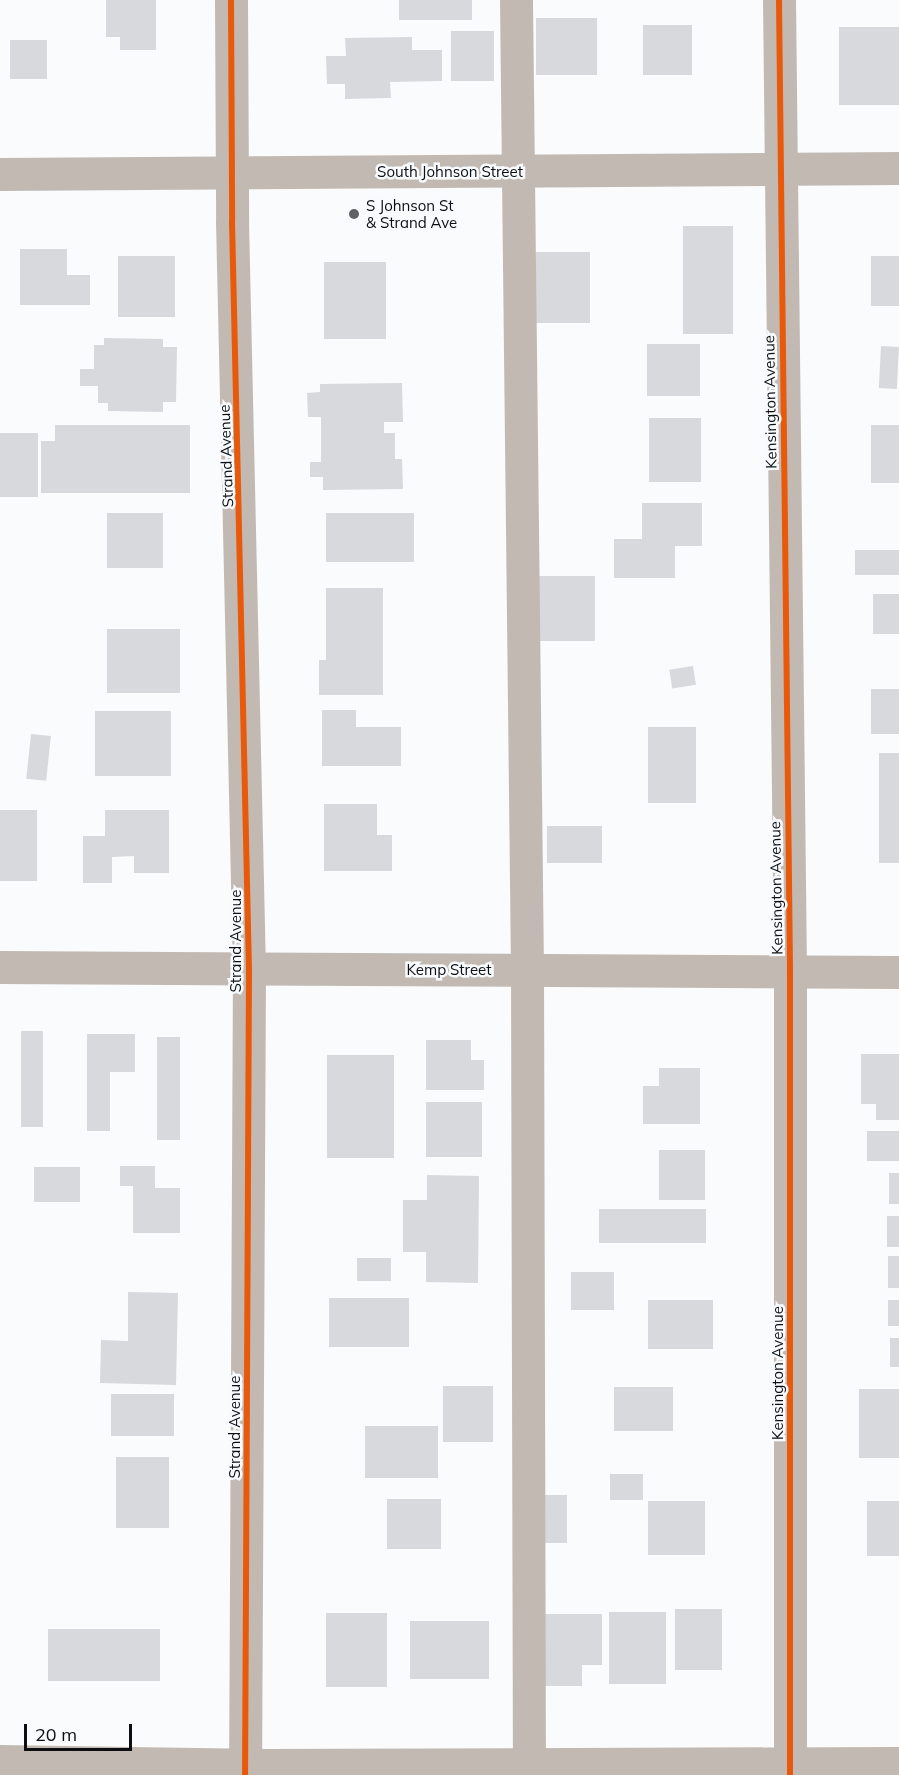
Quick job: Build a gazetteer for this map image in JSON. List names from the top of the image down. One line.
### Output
{"streets":{"street":["South Johnson Street","Kensington Avenue","Strand Avenue","Kemp Street"]},"crossings":[["South Johnson Street","Kensington Avenue"],["South Johnson Street","Strand Avenue"],["Kensington Avenue","Kemp Street"],["Strand Avenue","Kemp Street"]],"places":["S Johnson St & Strand Ave"],"scale_bar":"20 m"}
